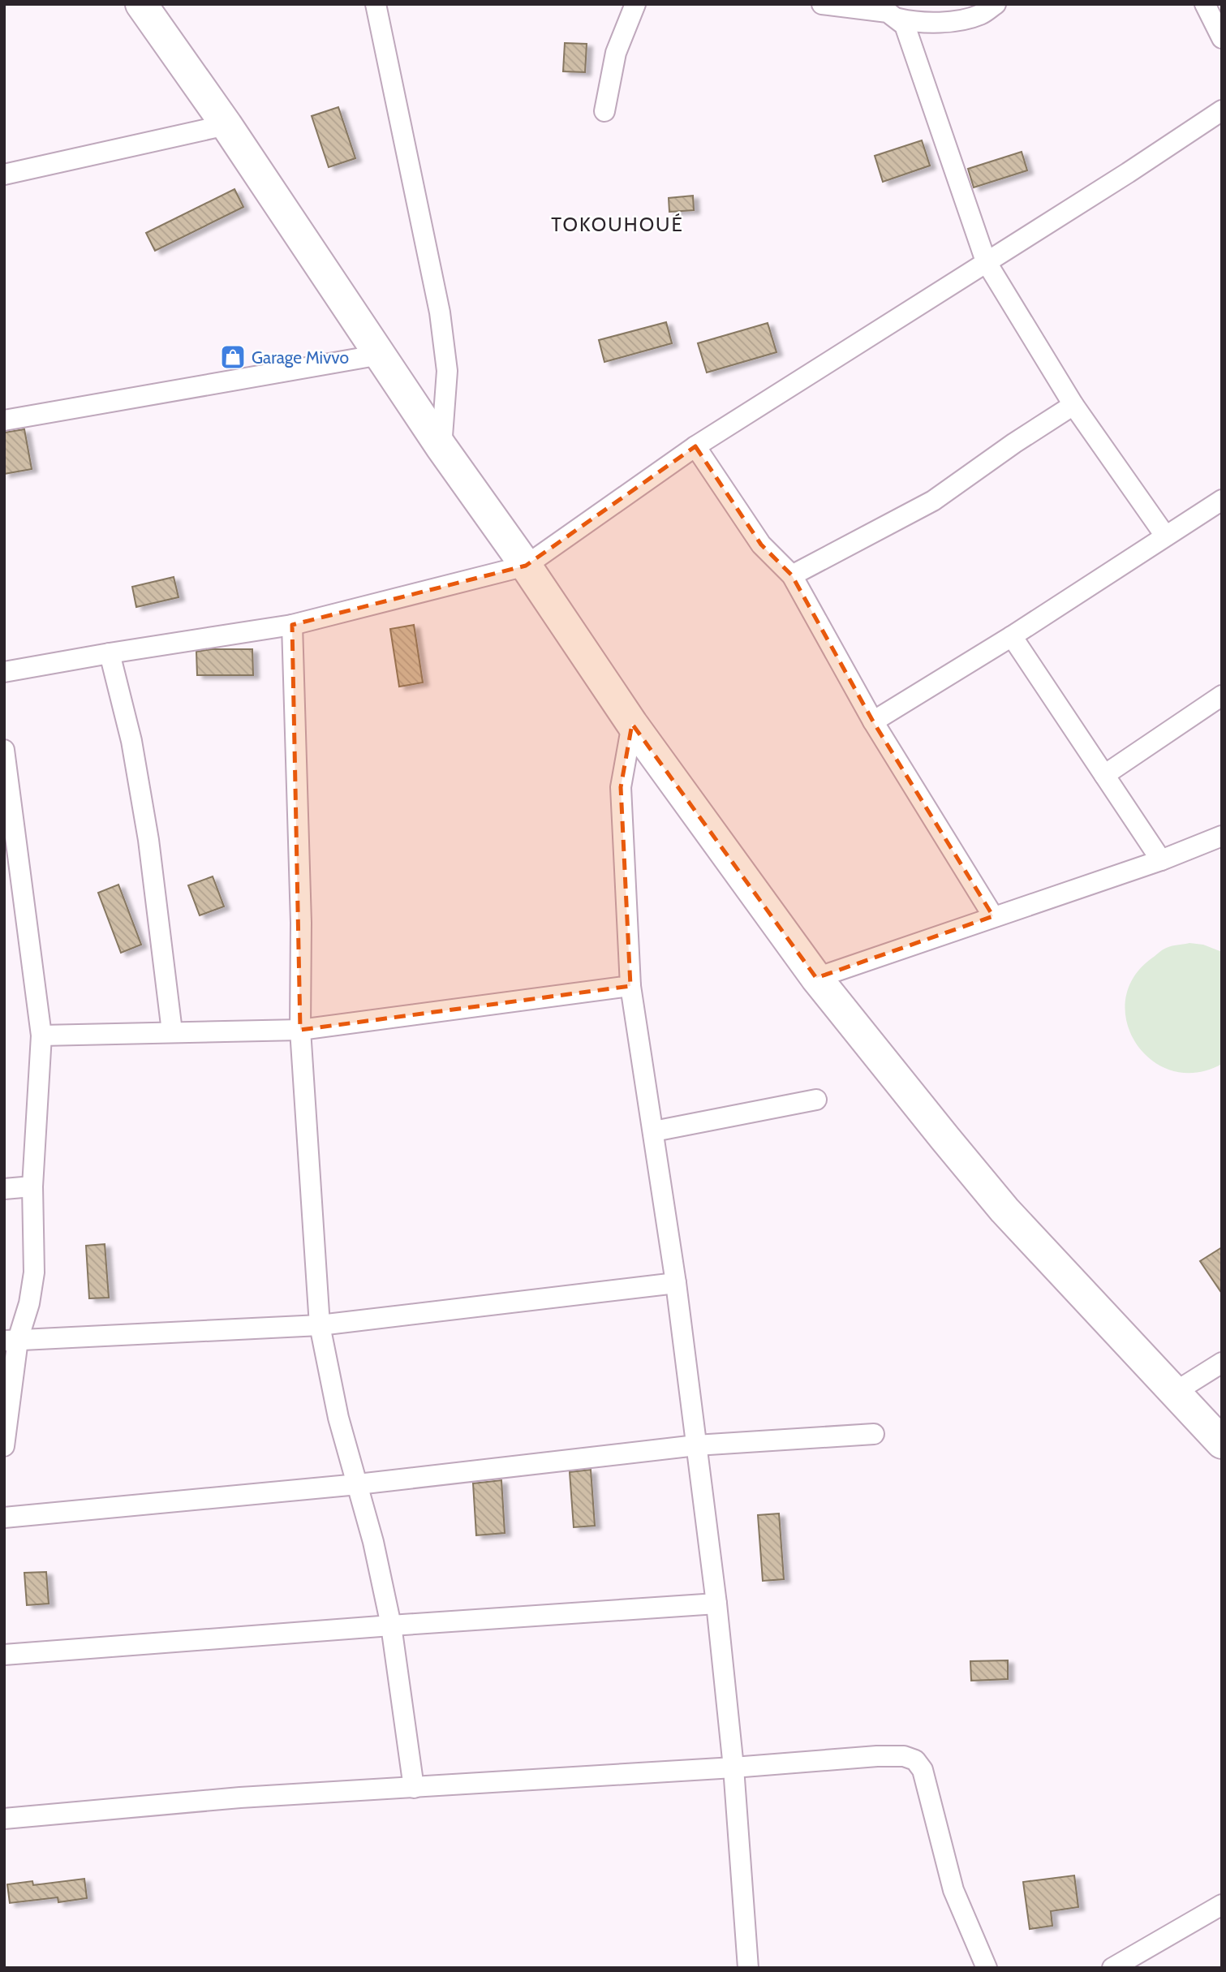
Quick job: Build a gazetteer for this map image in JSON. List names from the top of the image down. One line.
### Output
{"districts":["TOKOUHOUÉ"],"places":{"shop":["Garage Mivvo"]}}
